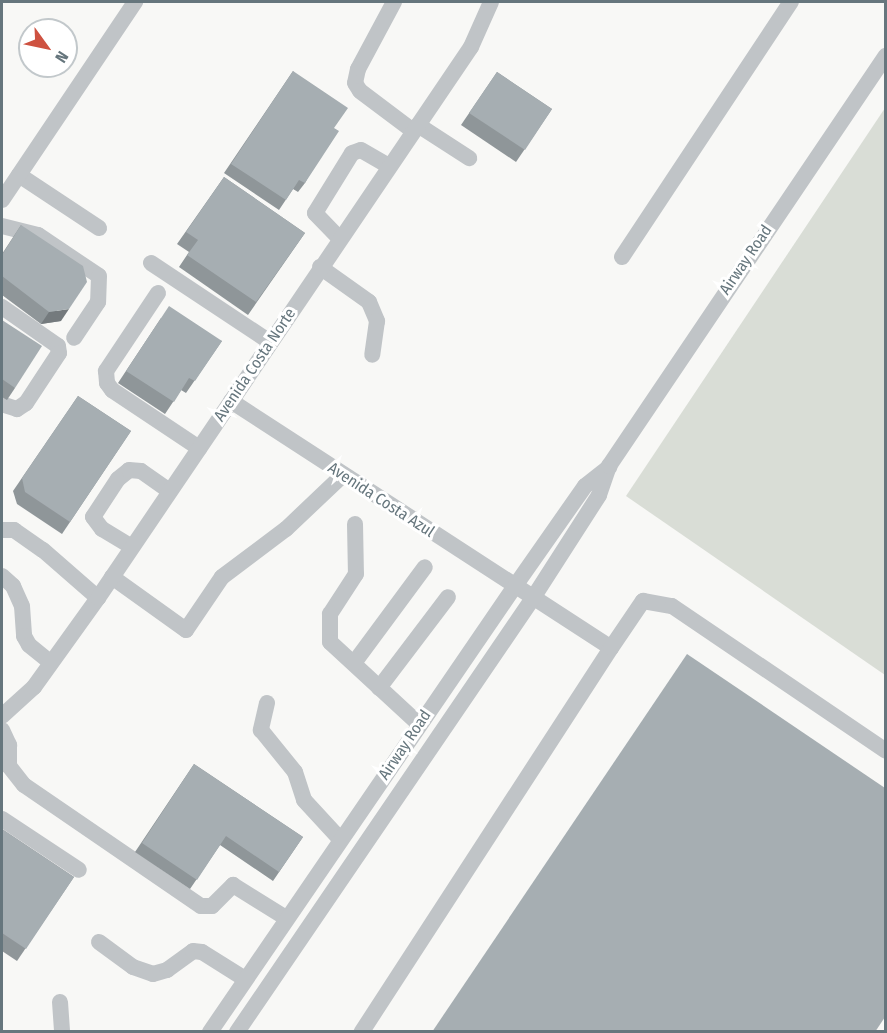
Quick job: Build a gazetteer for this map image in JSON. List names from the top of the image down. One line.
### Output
{"streets":{"street":["Airway Road","Avenida Costa Norte","Avenida Costa Azul"]},"crossings":[["Airway Road","Avenida Costa Azul"],["Avenida Costa Norte","Avenida Costa Azul"]],"north":"bottom right"}
